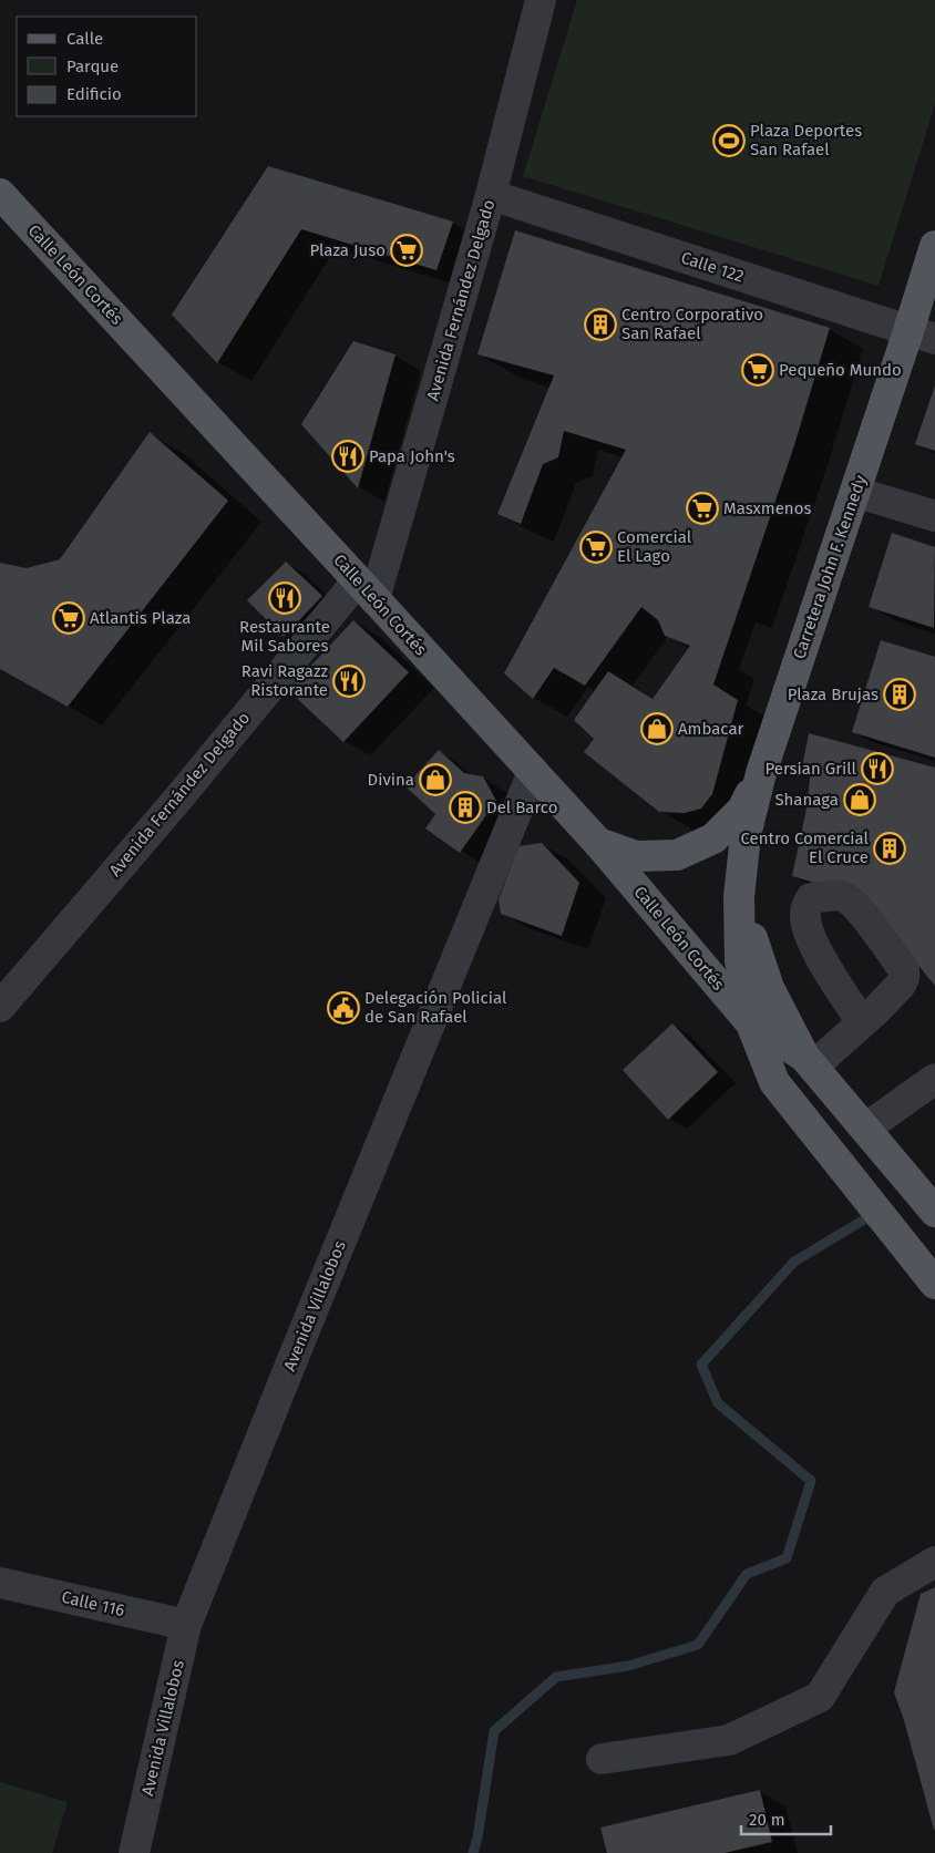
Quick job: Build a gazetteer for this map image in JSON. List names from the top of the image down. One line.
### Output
{"streets":{"main road":["Calle León Cortés","Carretera John F. Kennedy"],"street":["Calle 122","Avenida Fernández Delgado","Avenida Villalobos","Calle 116"]},"crossings":[["Calle 122","Avenida Fernández Delgado"],["Calle 122","Carretera John F. Kennedy"],["Calle León Cortés","Avenida Fernández Delgado"],["Calle León Cortés","Carretera John F. Kennedy"],["Calle León Cortés","Avenida Villalobos"],["Avenida Villalobos","Calle 116"]],"places":{"sports":["Plaza Deportes San Rafael"],"supermarket":["Plaza Juso","Pequeño Mundo","Masxmenos","Comercial El Lago","Atlantis Plaza"],"building":["Centro Corporativo San Rafael","Plaza Brujas","Del Barco","Centro Comercial El Cruce"],"restaurant":["Papa John's","Restaurante Mil Sabores","Ravi Ragazz Ristorante","Persian Grill"],"shop":["Ambacar","Divina","Shanaga"],"public building":["Delegación Policial de San Rafael"]},"legend":["Calle","Parque","Edificio"],"scale_bar":"20 m"}
